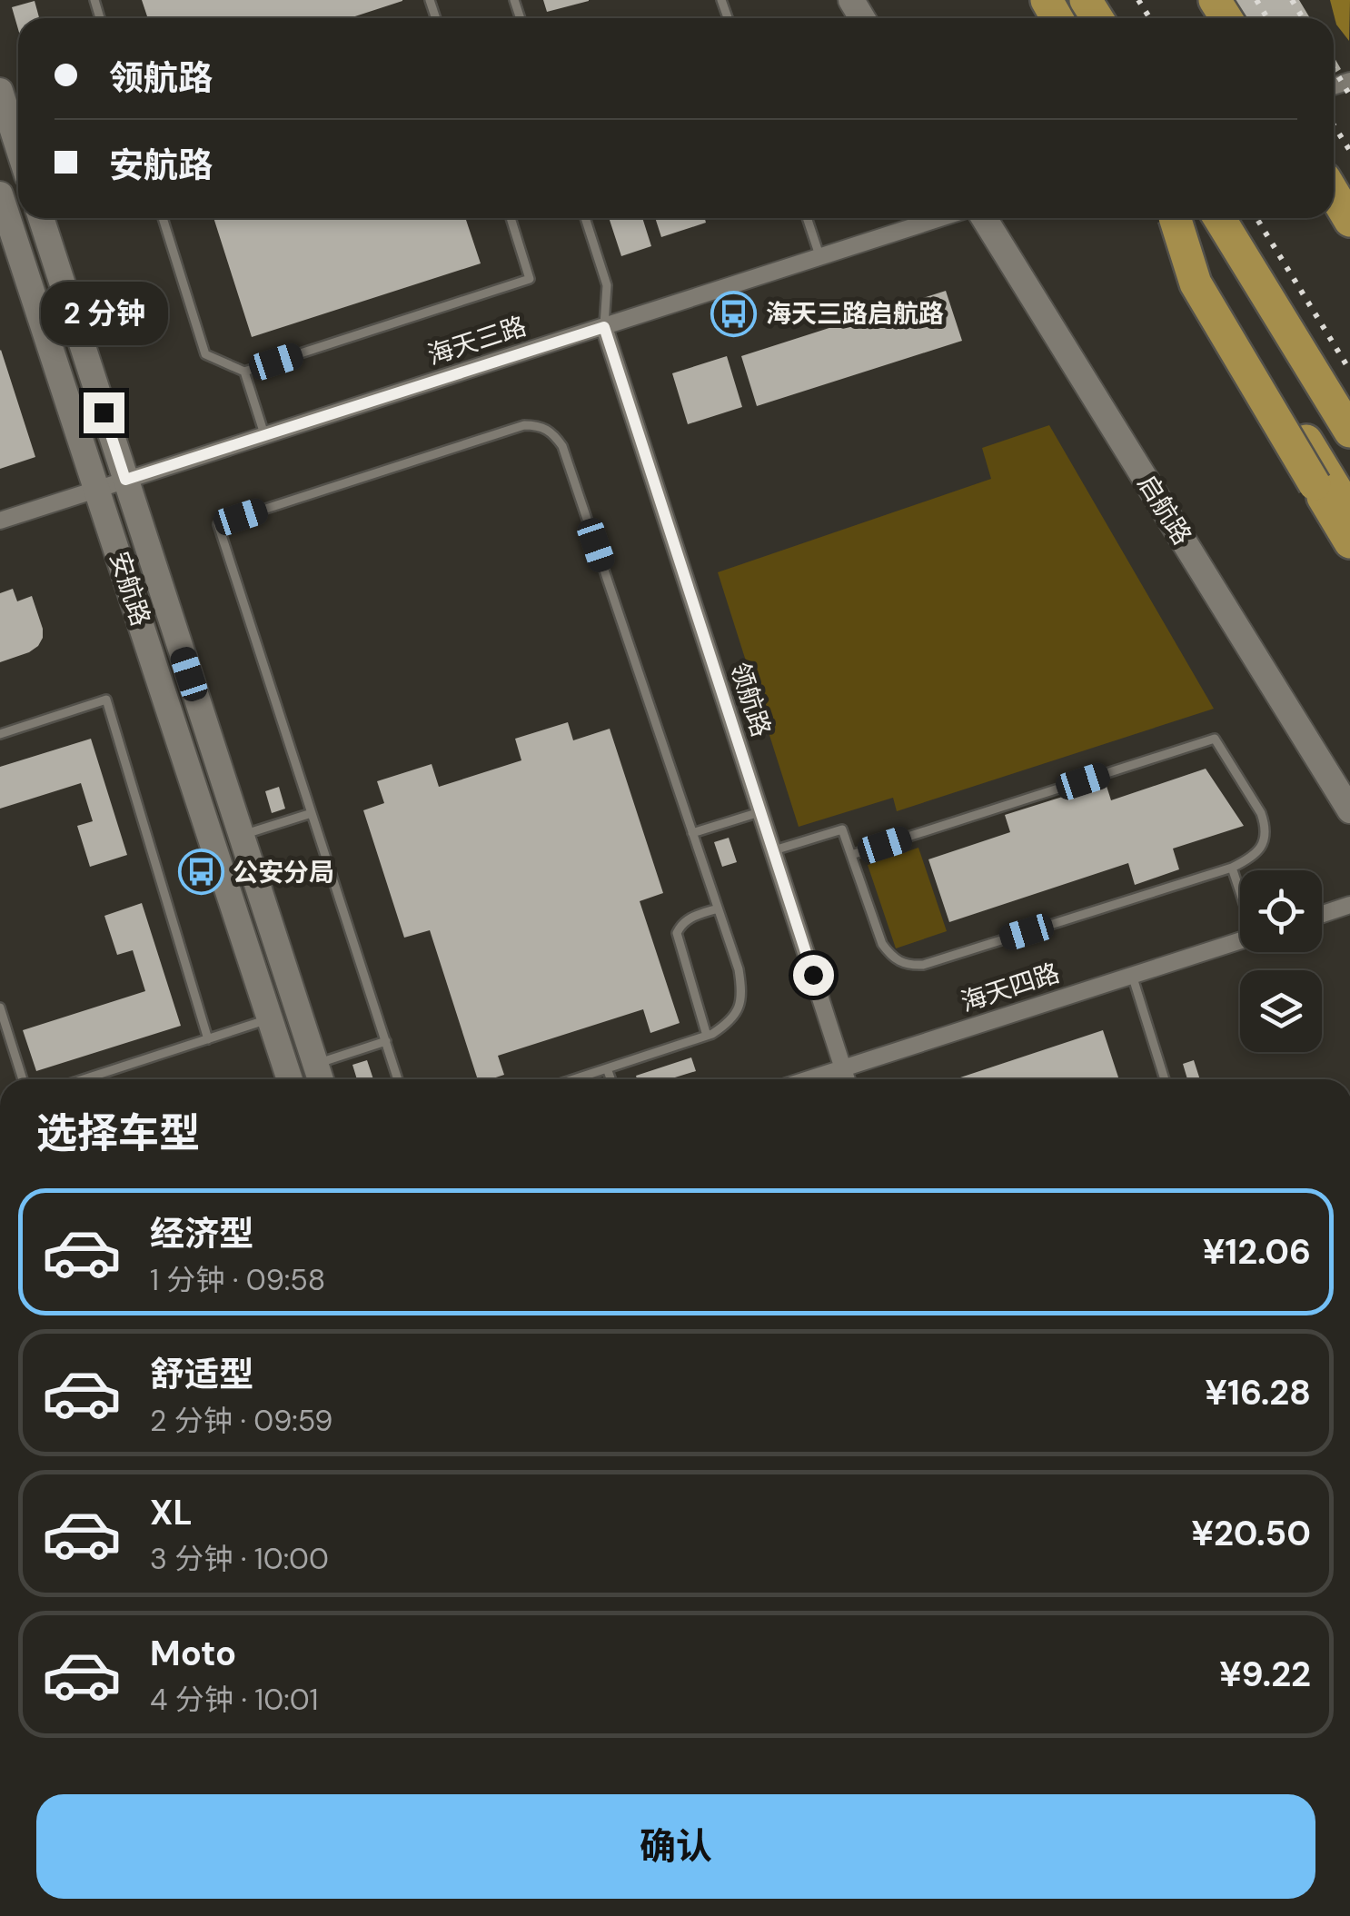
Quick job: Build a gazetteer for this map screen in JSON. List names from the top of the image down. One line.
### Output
{"streets":{"street":["海天三路","启航路","安航路","领航路","海天四路"]},"crossings":[["海天三路","安航路"],["海天三路","领航路"],["领航路","海天四路"]],"places":{"bus stop":["海天三路启航路","公安分局"]},"page":{"banner":["领航路","安航路"],"bubble":"2 分钟","heading":"选择车型","list":[{"name":"经济型","note":"1 分钟 · 09:58","value":"¥12.06"},{"name":"舒适型","note":"2 分钟 · 09:59","value":"¥16.28"},{"name":"XL","note":"3 分钟 · 10:00","value":"¥20.50"},{"name":"Moto","note":"4 分钟 · 10:01","value":"¥9.22"}],"buttons":"确认"}}
